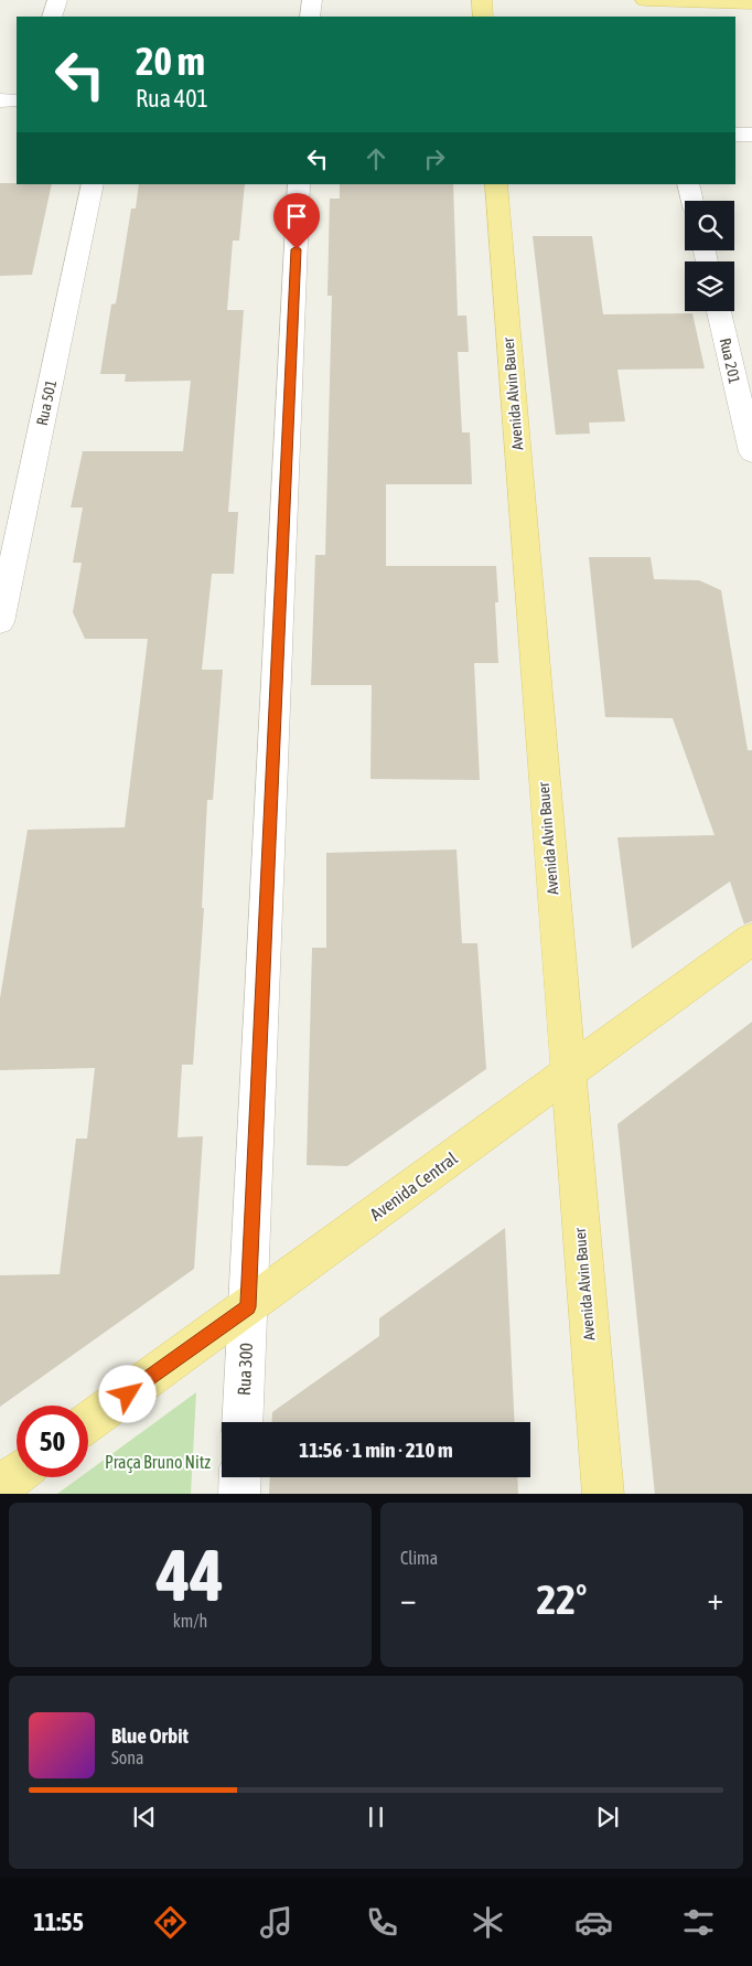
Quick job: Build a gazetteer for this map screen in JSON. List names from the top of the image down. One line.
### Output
{"streets":{"main road":["Avenida Alvin Bauer","Avenida Central"],"street":["Rua 201","Rua 501","Rua 300"]},"crossings":[["Avenida Alvin Bauer","Avenida Central"],["Avenida Central","Rua 300"]],"parks":["Praça Bruno Nitz"],"page":{"turn":["20 m","Rua 401"],"limit":"50","trip":"11:56 · 1 min · 210 m","tile":[["44","km/h"],"Clima"],"heat":["−","22°","+"],"song":["Blue Orbit","Sona"],"tabs":"11:55"}}
